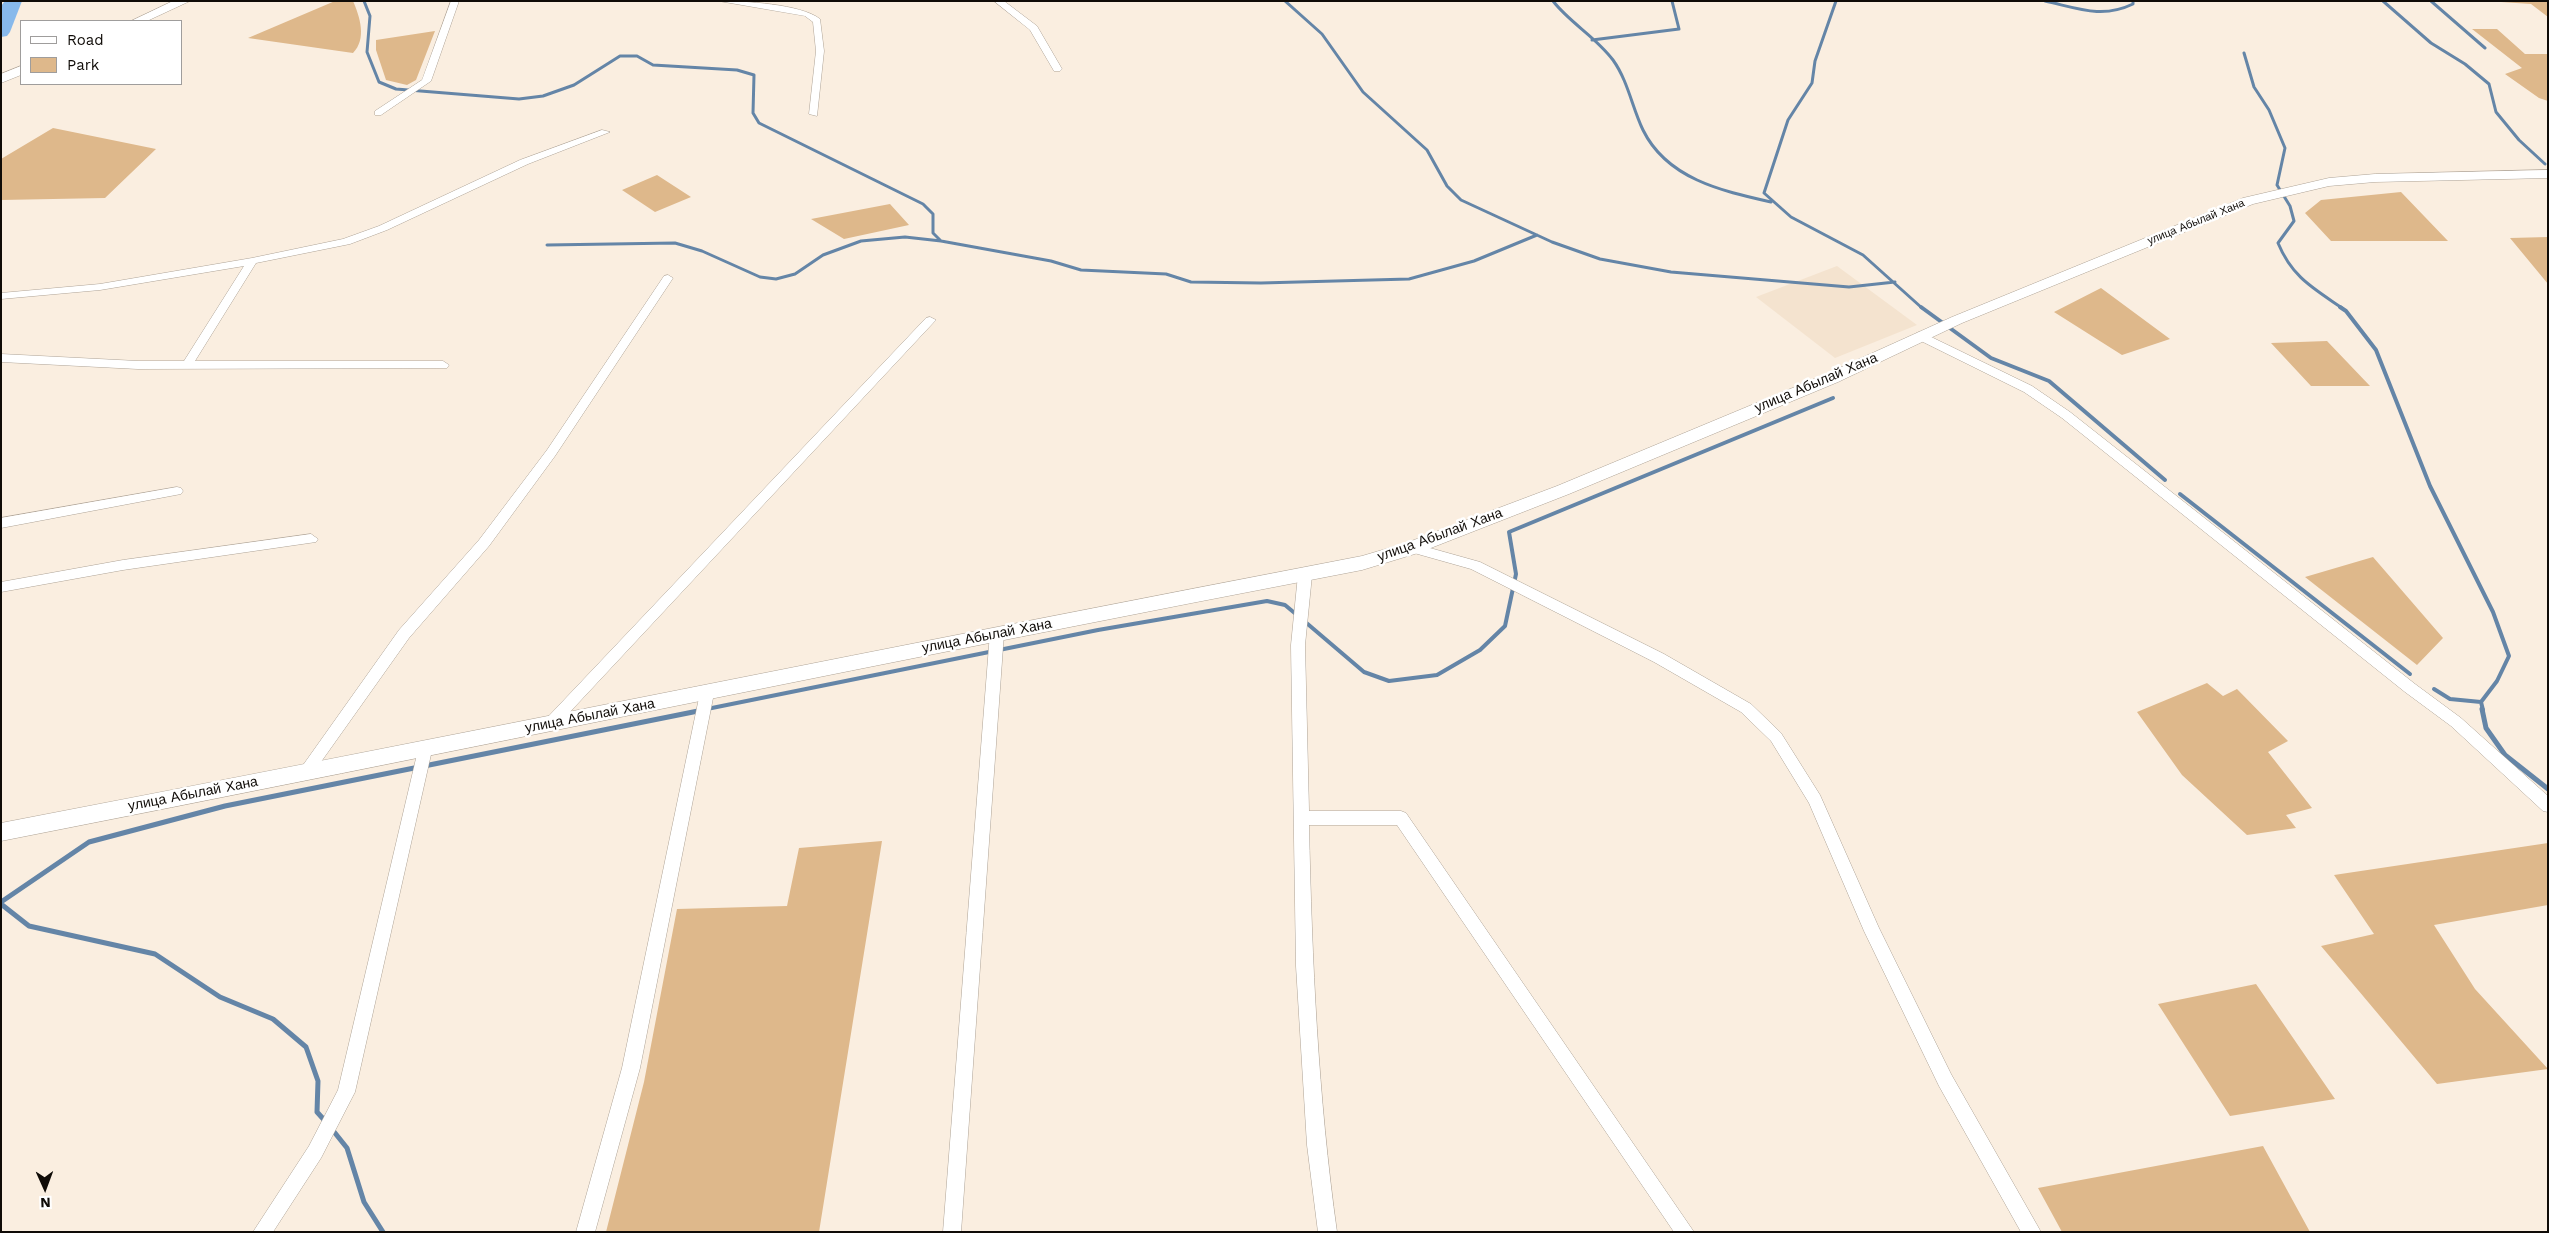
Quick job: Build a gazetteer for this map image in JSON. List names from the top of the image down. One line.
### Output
{"streets":{"main road":["улица Абылай Хана"]},"legend":["Road","Park"],"north":"bottom"}
